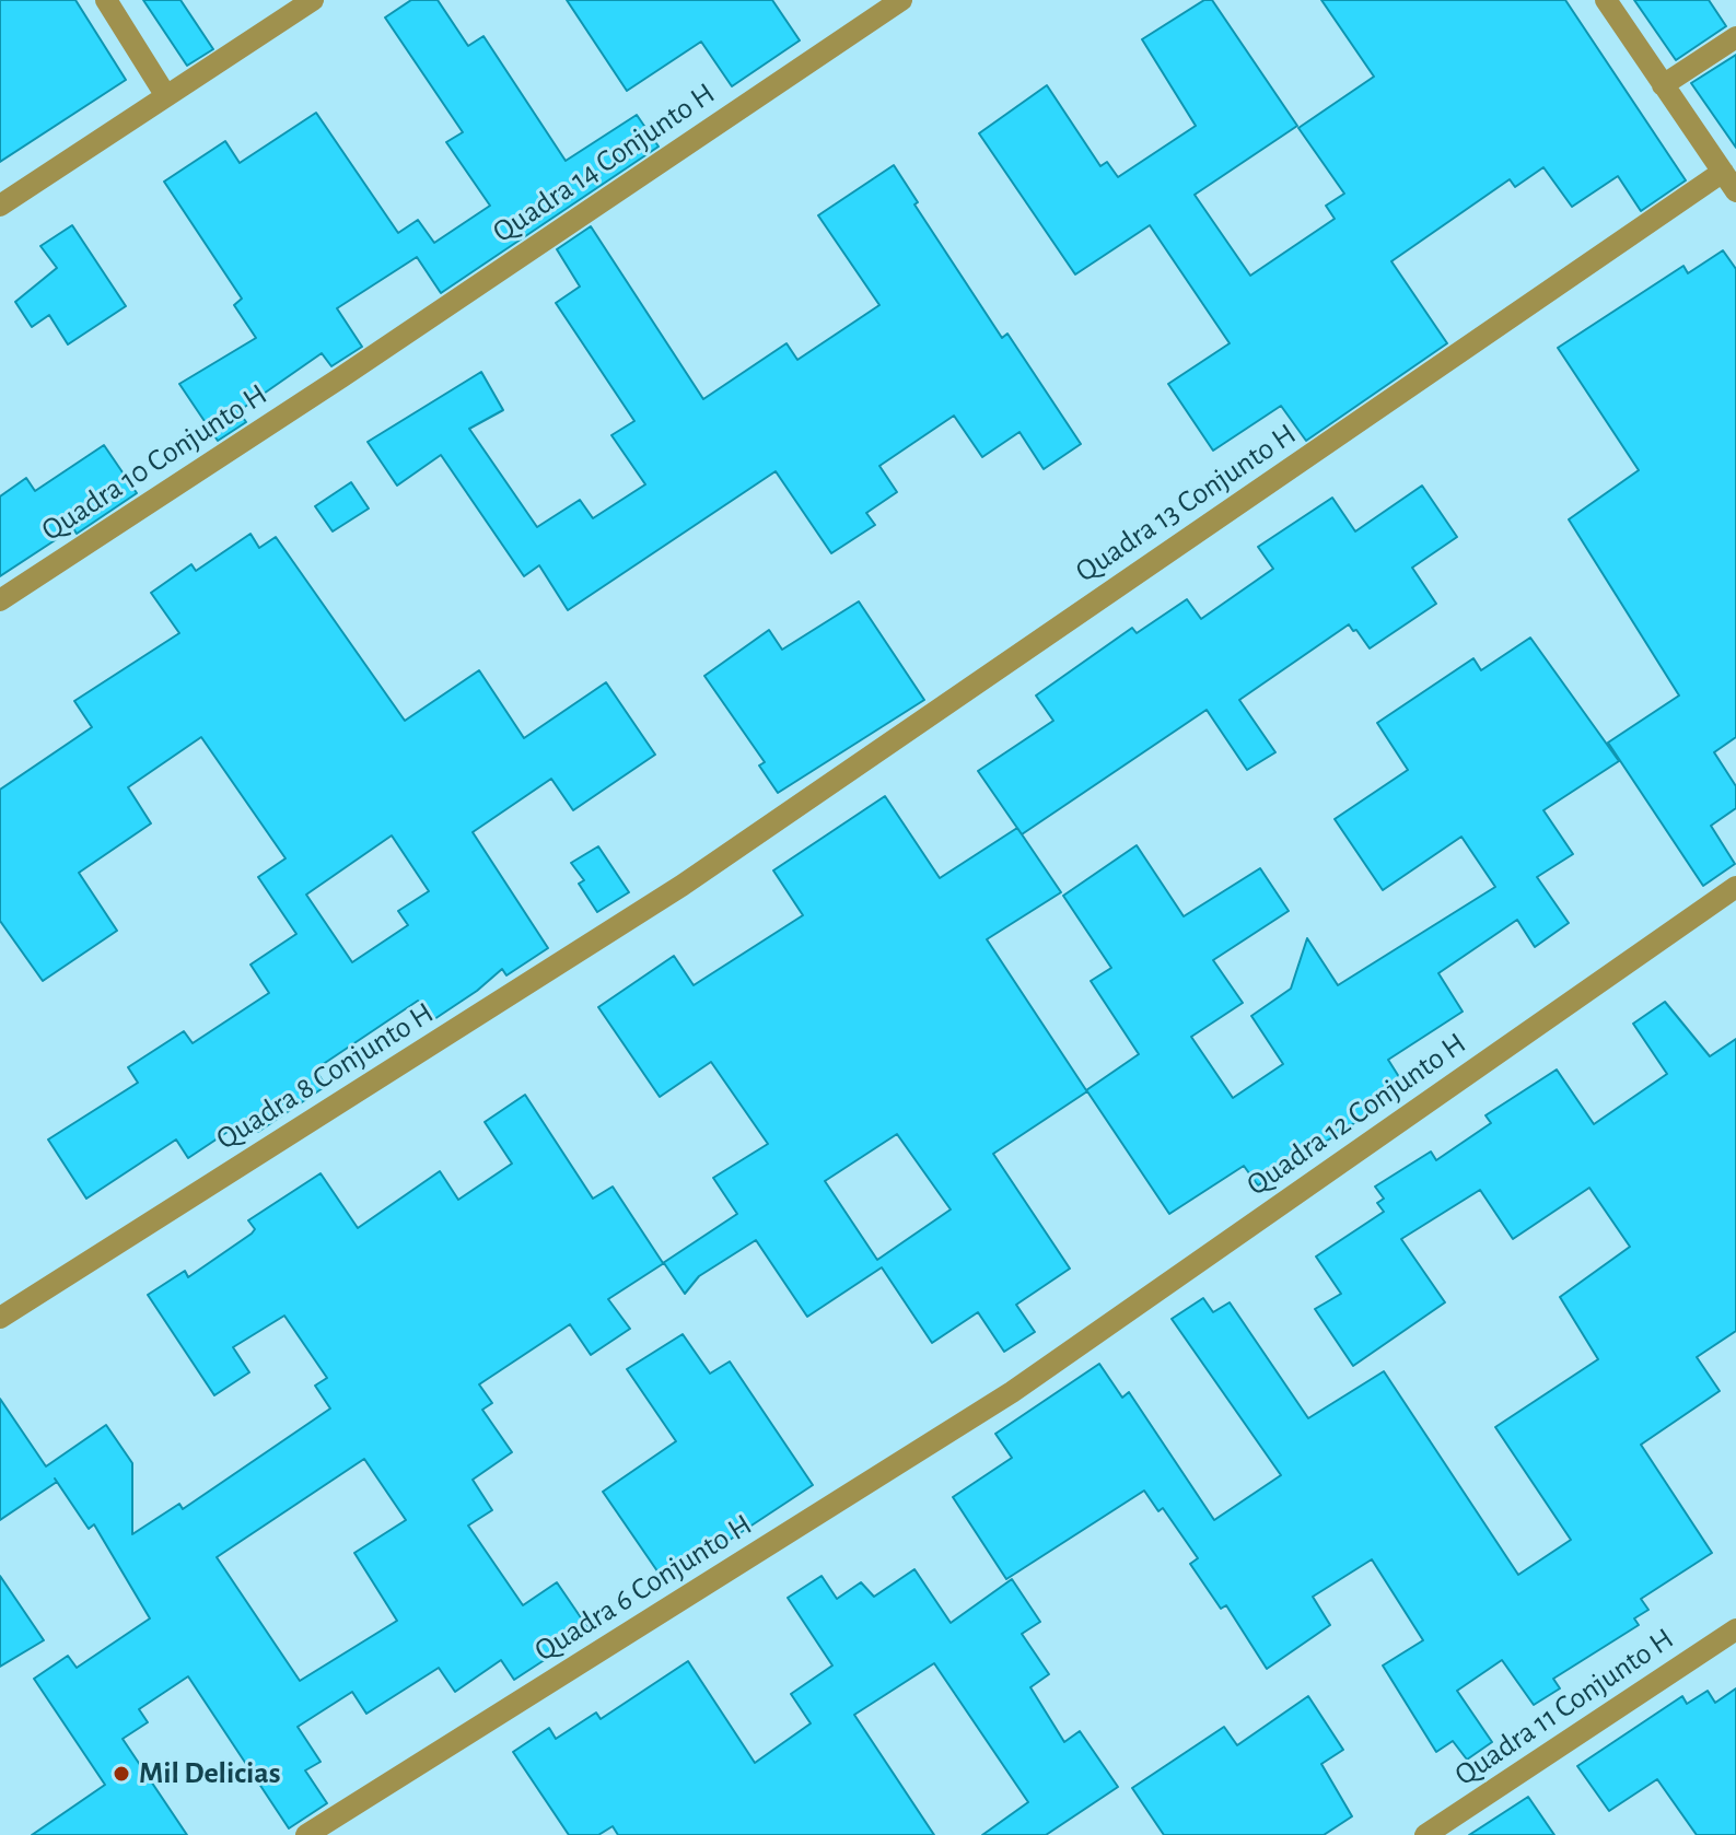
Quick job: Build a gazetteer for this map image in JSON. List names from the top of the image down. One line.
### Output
{"streets":{"street":["Quadra 14 Conjunto H","Quadra 10 Conjunto H","Quadra 13 Conjunto H","Quadra 8 Conjunto H","Quadra 12 Conjunto H","Quadra 6 Conjunto H","Quadra 11 Conjunto H"]},"crossings":[["Quadra 14 Conjunto H","Quadra 10 Conjunto H"],["Quadra 13 Conjunto H","Quadra 8 Conjunto H"],["Quadra 12 Conjunto H","Quadra 6 Conjunto H"]],"places":["Mil Delicias"]}
